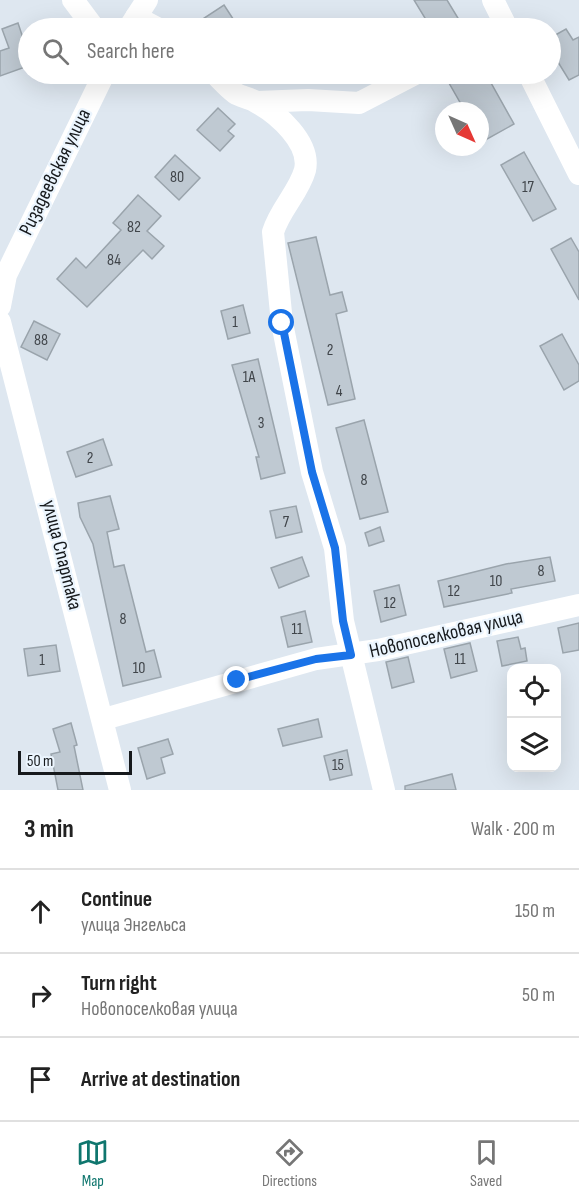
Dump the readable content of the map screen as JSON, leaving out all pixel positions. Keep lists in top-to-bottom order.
{
  "streets": {
    "street": ["Ризадеевская улица", "улица Спартака", "Новопоселковая улица"]
  },
  "crossings": [
    ["улица Спартака", "Новопоселковая улица"]
  ],
  "house_numbers": [
    "80",
    "17",
    "82",
    "84",
    "1",
    "88",
    "2",
    "1А",
    "4",
    "3",
    "2",
    "8",
    "7",
    "8",
    "10",
    "12",
    "12",
    "8",
    "11",
    "11",
    "1",
    "10",
    "15"
  ],
  "scale_bar": "50 m",
  "north": "bottom right",
  "page": {
    "search": "Search here",
    "scale": "50 m",
    "heading": ["3 min", "Walk · 200 m"],
    "list": [
      ["Continue", "улица Энгельса", "150 m"],
      ["Turn right", "Новопоселковая улица", "50 m"],
      "Arrive at destination"
    ],
    "nav": ["Map", "Directions", "Saved"]
  }
}
